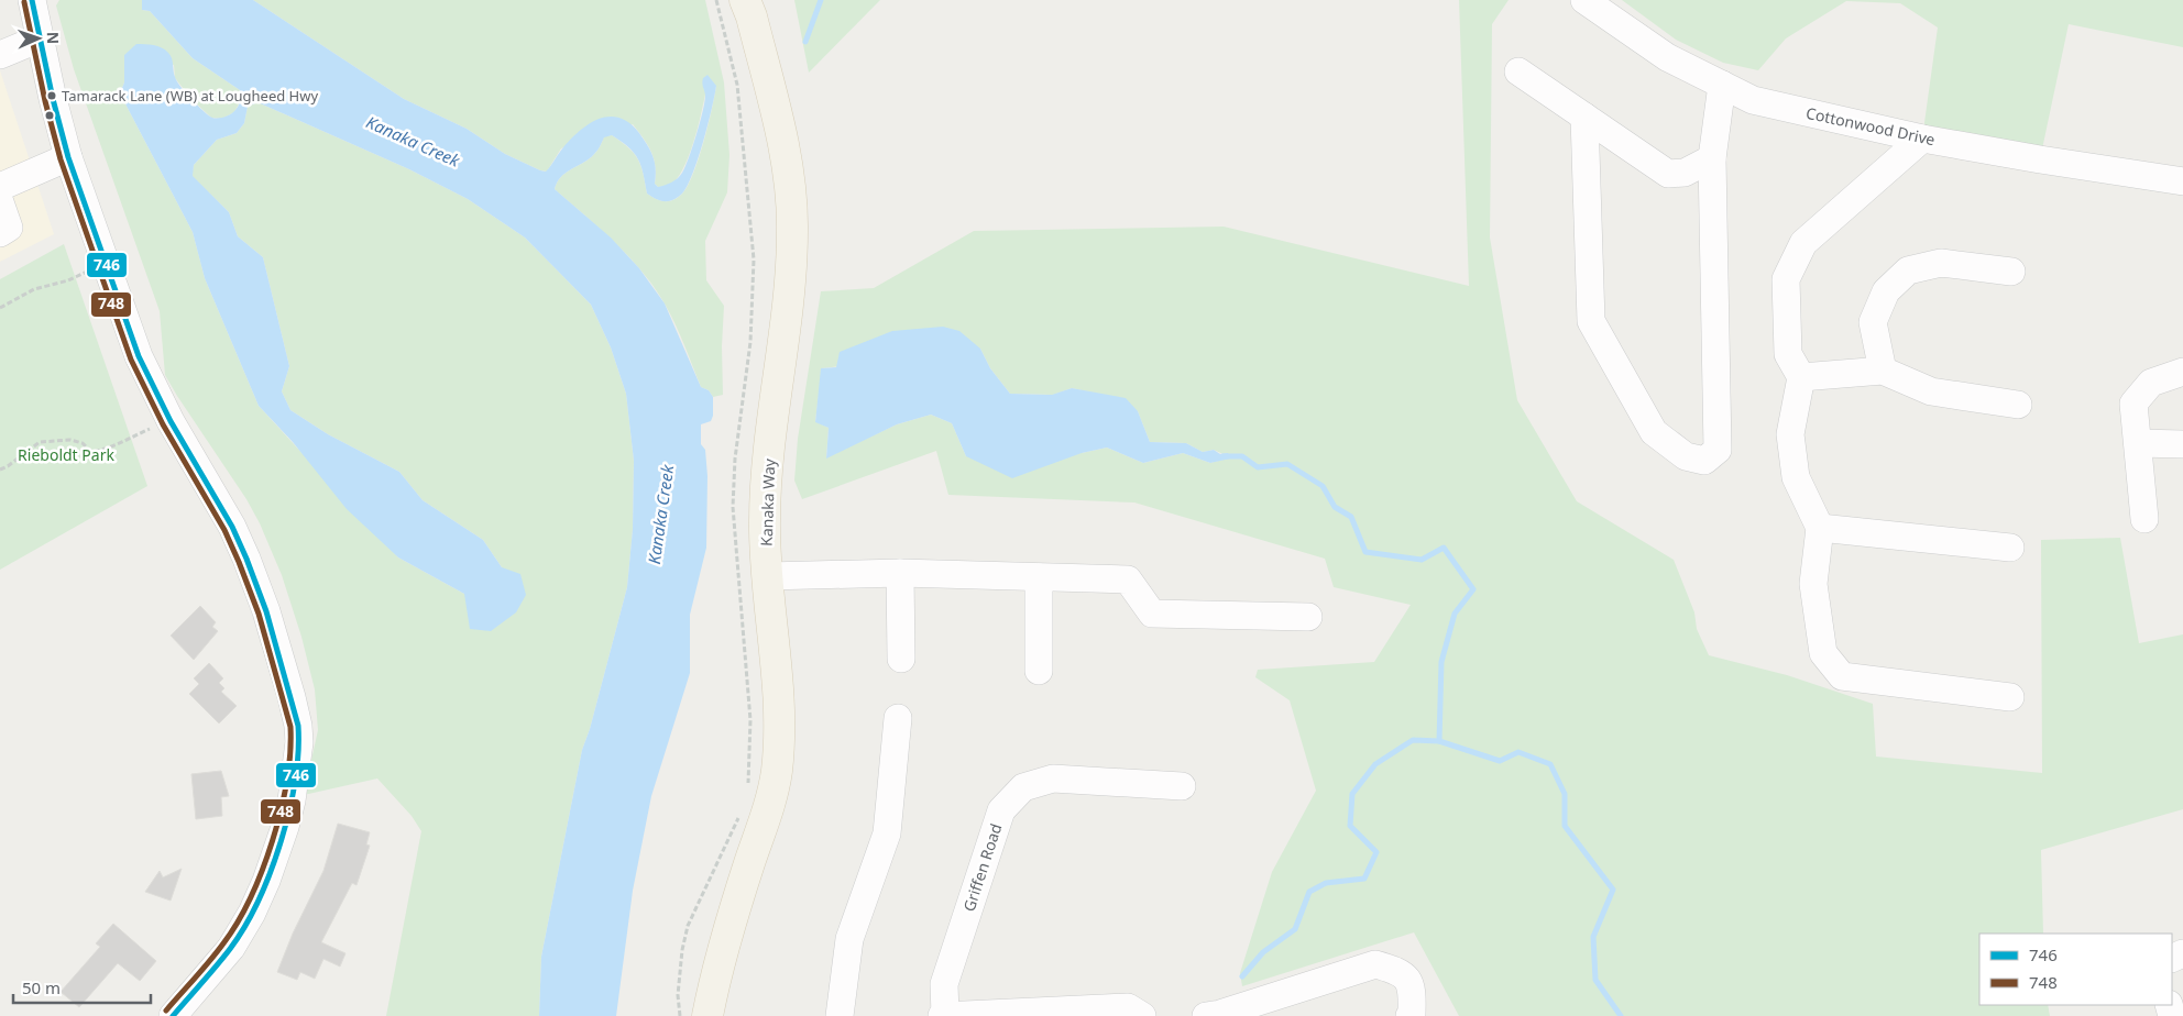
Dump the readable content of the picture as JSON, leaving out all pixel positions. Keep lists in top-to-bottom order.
{
  "streets": {
    "main road": ["Kanaka Way"],
    "street": ["Cottonwood Drive", "Griffen Road"]
  },
  "water": ["Kanaka Creek"],
  "parks": ["Rieboldt Park"],
  "places": ["Tamarack Lane (WB) at Lougheed Hwy"],
  "lines": ["transit line 746", "transit line 748"],
  "legend": ["746", "748"],
  "scale_bar": "50 m",
  "north": "right"
}
